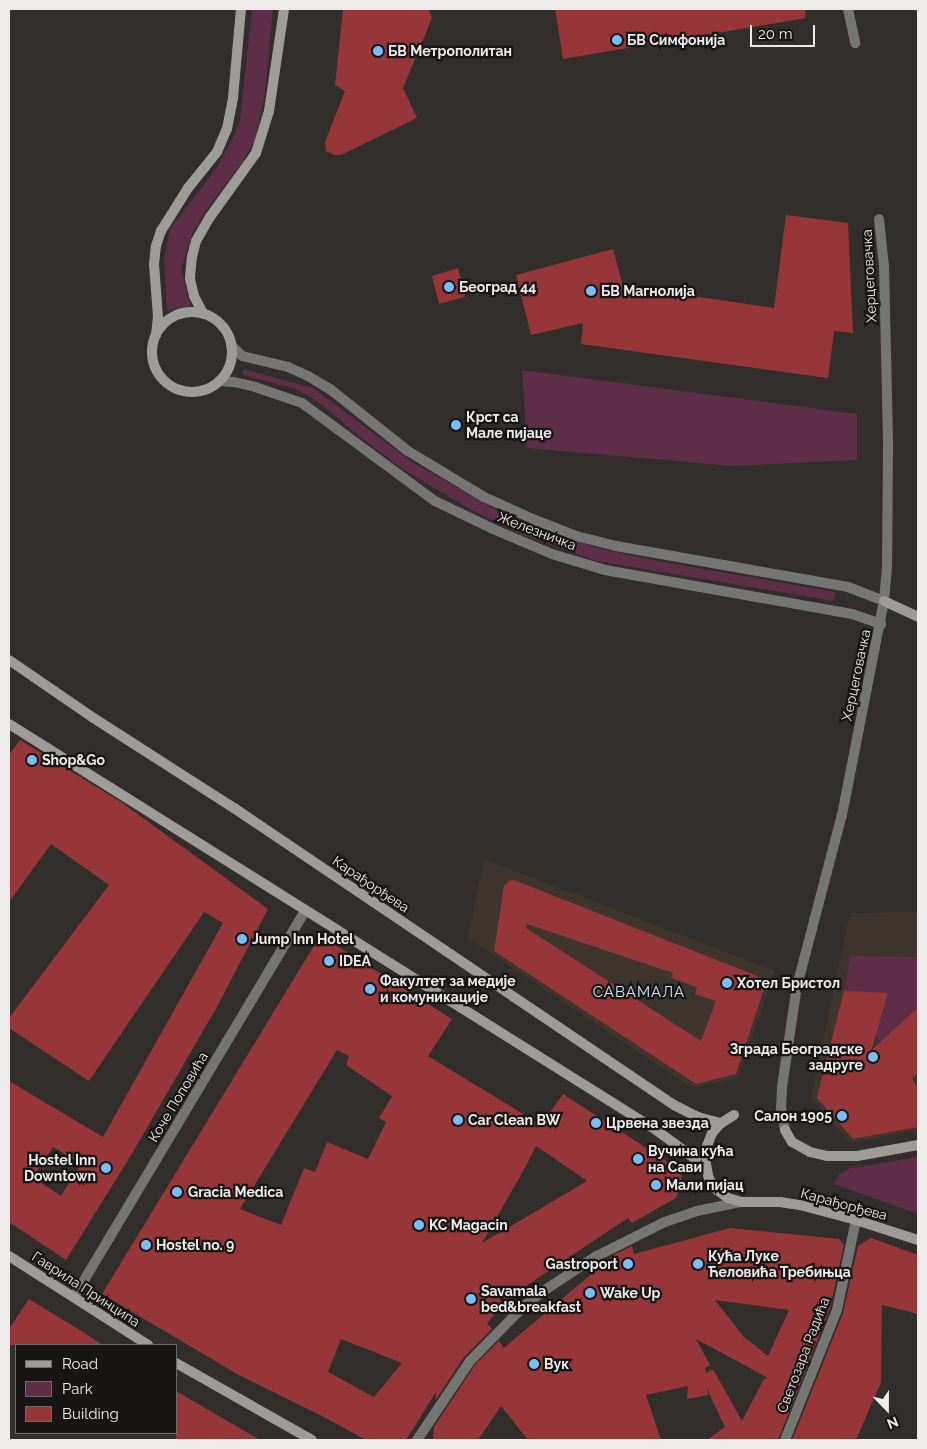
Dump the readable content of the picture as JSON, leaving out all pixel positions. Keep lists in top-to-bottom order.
{
  "streets": {
    "main road": ["Карађорђева", "Гаврила Принципа"],
    "street": [
      "Херцеговачка",
      "Железничка",
      "Коче Поповића",
      "Светозара Радића"
    ]
  },
  "crossings": [
    ["Херцеговачка", "Железничка"],
    ["Карађорђева", "Светозара Радића"],
    ["Коче Поповића", "Гаврила Принципа"]
  ],
  "districts": ["САВАМАЛА"],
  "places": [
    "БВ Симфонија",
    "БВ Метрополитан",
    "Београд 44",
    "БВ Магнолија",
    "Крст са Мале пијаце",
    "Shop&Go",
    "Jump Inn Hotel",
    "IDEA",
    "Хотел Бристол",
    "Факултет за медије и комуникације",
    "Зграда Београдске задруге",
    "Салон 1905",
    "Car Clean BW",
    "Црвена звезда",
    "Вучина кућа на Сави",
    "Hostel Inn Downtown",
    "Мали пијац",
    "Gracia Medica",
    "KC Magacin",
    "Hostel no. 9",
    "Gastroport",
    "Кућа Луке Ћеловића Требињца",
    "Wake Up",
    "Savamala bed&breakfast",
    "Вук"
  ],
  "legend": ["Road", "Park", "Building"],
  "scale_bar": "20 m",
  "north": "bottom"
}
